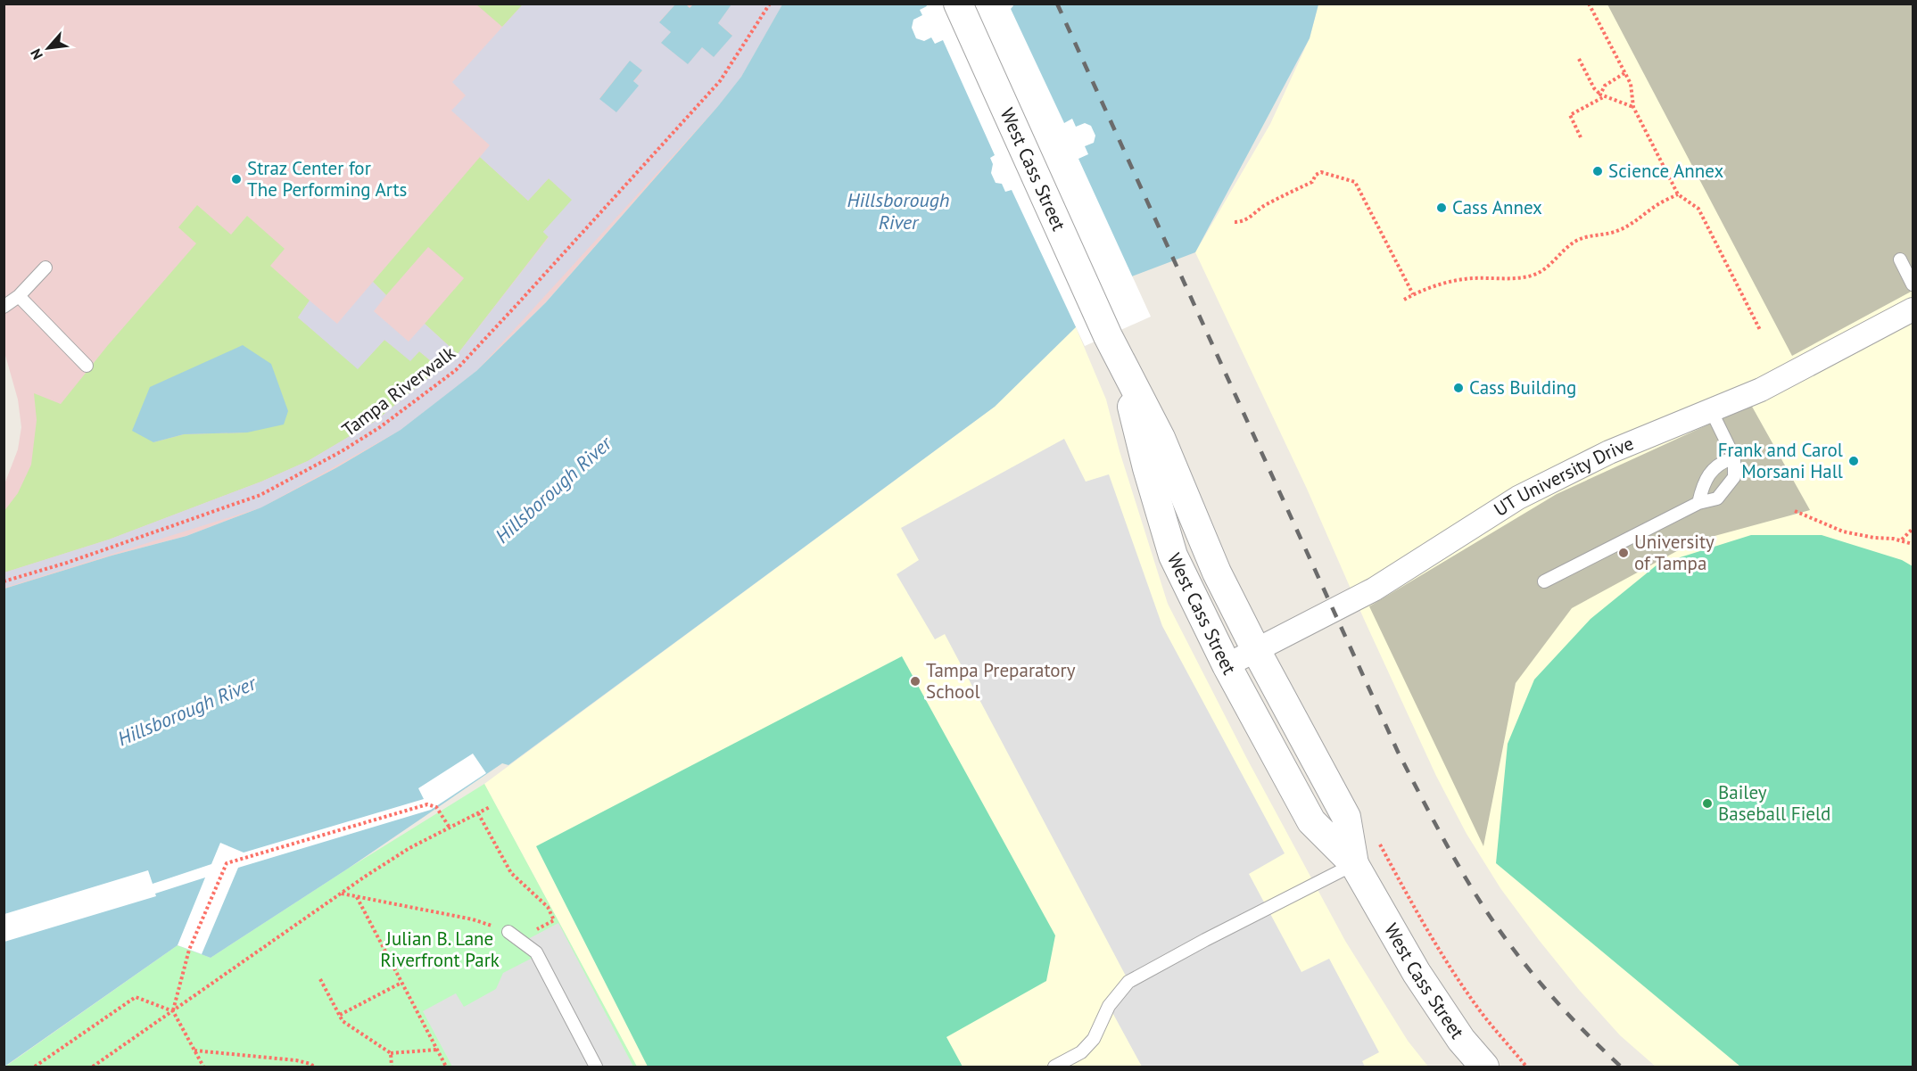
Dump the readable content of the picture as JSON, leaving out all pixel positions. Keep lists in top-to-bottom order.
{
  "streets": {
    "street": ["West Cass Street", "UT University Drive"],
    "path": ["Tampa Riverwalk"]
  },
  "crossings": [
    ["West Cass Street", "UT University Drive"]
  ],
  "water": ["Hillsborough River"],
  "parks": ["Julian B. Lane Riverfront Park"],
  "places": [
    "Science Annex",
    "Straz Center for The Performing Arts",
    "Cass Annex",
    "Cass Building",
    "Frank and Carol Morsani Hall",
    "University of Tampa",
    "Tampa Preparatory School",
    "Bailey Baseball Field"
  ],
  "north": "bottom left"
}
